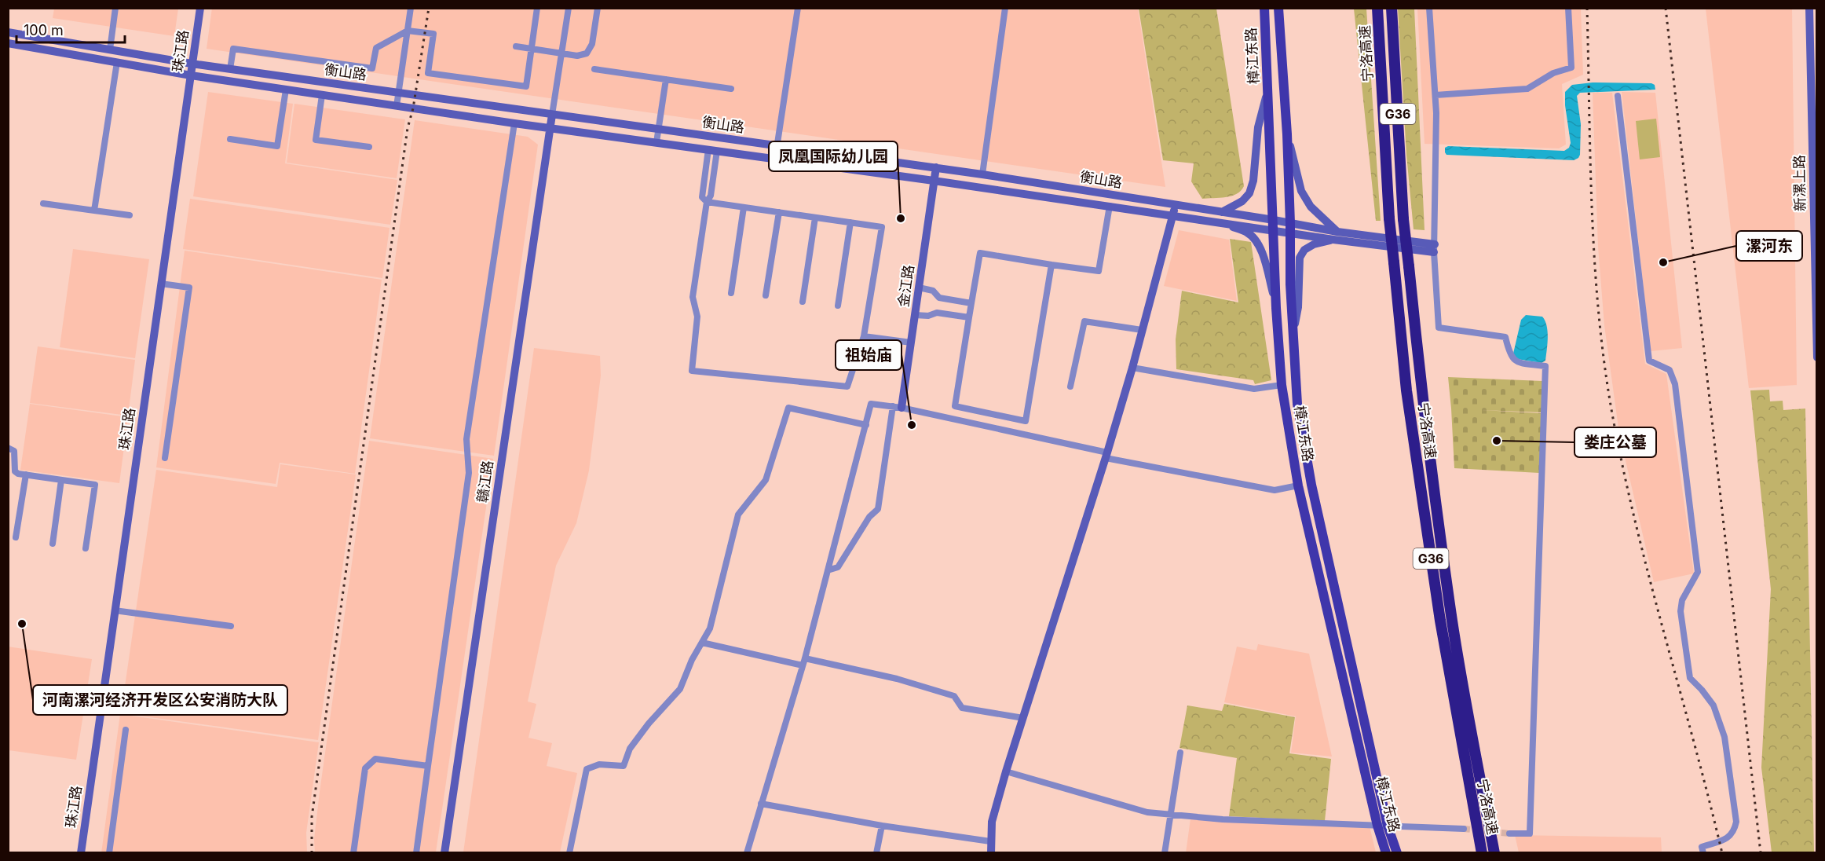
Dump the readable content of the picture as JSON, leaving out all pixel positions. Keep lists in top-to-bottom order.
{
  "streets": {
    "highway": ["宁洛高速", "G36"],
    "main road": ["樟江东路"],
    "street": [
      "珠江路",
      "衡山路",
      "新漯上路",
      "金江路",
      "赣江路"
    ]
  },
  "crossings": [
    ["珠江路", "衡山路"],
    ["樟江东路", "衡山路"],
    ["衡山路", "金江路"],
    ["衡山路", "赣江路"]
  ],
  "places": [
    "凤凰国际幼儿园",
    "漯河东",
    "祖始庙",
    "娄庄公墓",
    "河南漯河经济开发区公安消防大队"
  ],
  "scale_bar": "100 m"
}
